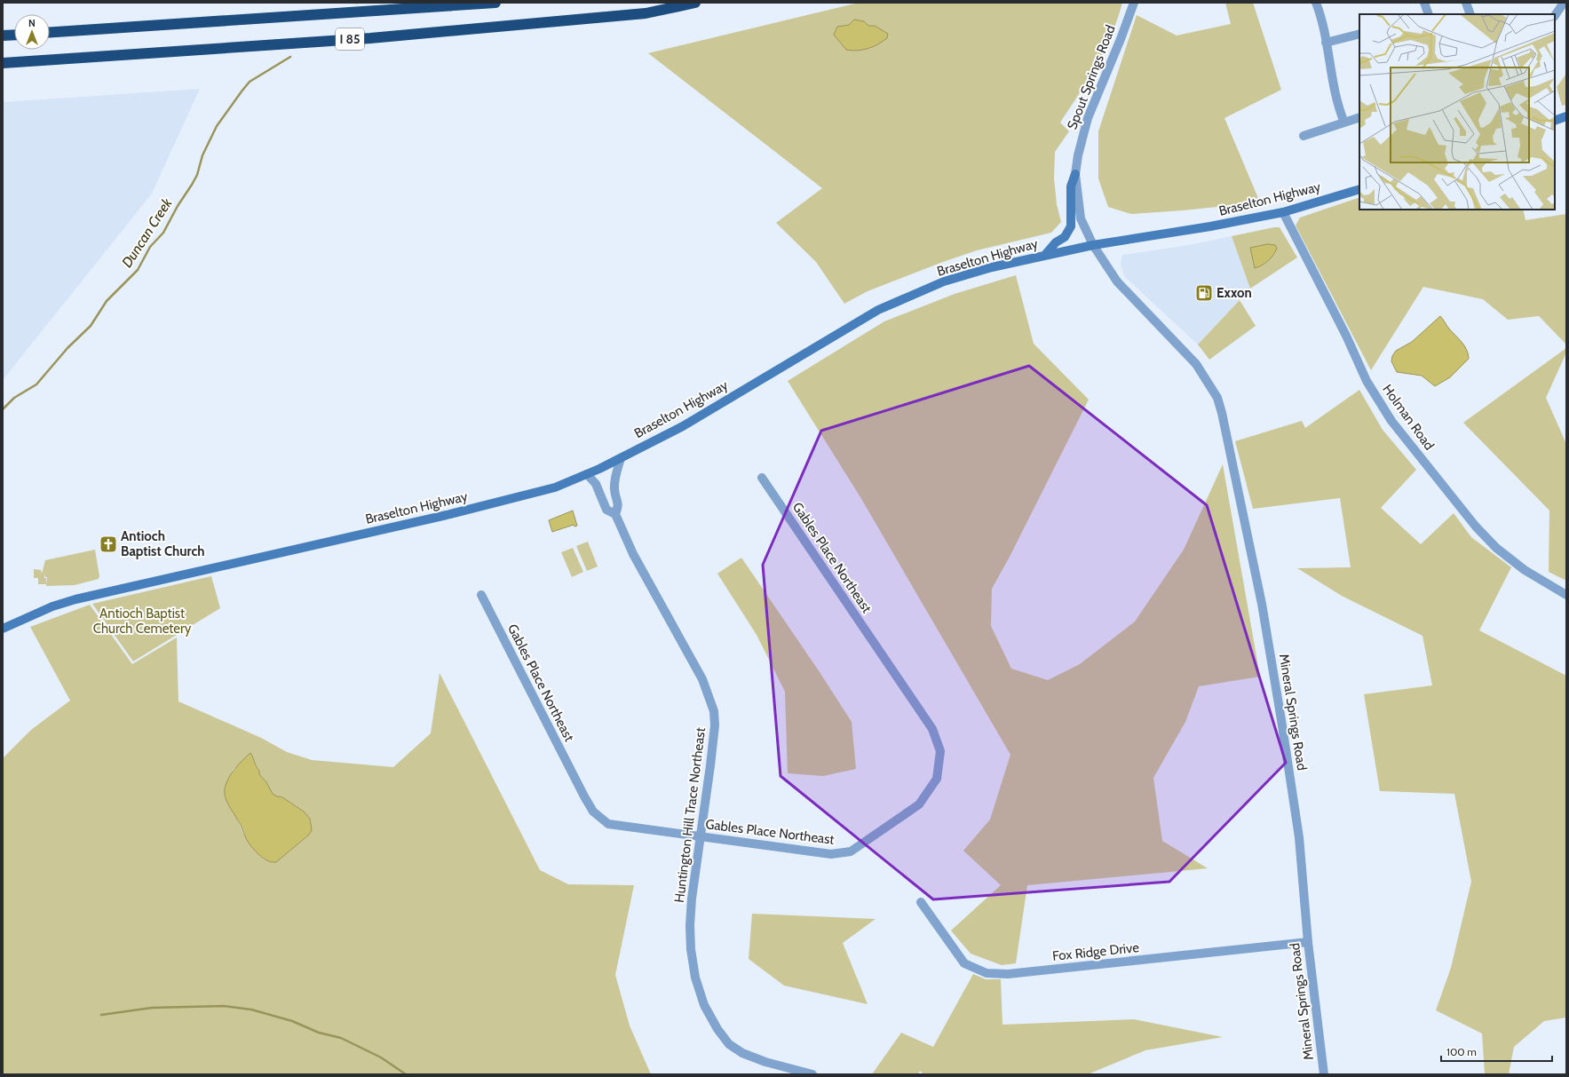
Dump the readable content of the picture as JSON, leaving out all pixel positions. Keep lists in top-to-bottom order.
{
  "streets": {
    "highway": ["I 85"],
    "main road": ["Braselton Highway"],
    "street": [
      "Spout Springs Road",
      "Holman Road",
      "Gables Place Northeast",
      "Mineral Springs Road",
      "Huntington Hill Trace Northeast",
      "Fox Ridge Drive"
    ]
  },
  "crossings": [
    ["Spout Springs Road", "Braselton Highway"],
    ["Spout Springs Road", "Mineral Springs Road"],
    ["Braselton Highway", "Holman Road"],
    ["Braselton Highway", "Mineral Springs Road"],
    ["Braselton Highway", "Huntington Hill Trace Northeast"],
    ["Gables Place Northeast", "Huntington Hill Trace Northeast"],
    ["Mineral Springs Road", "Fox Ridge Drive"]
  ],
  "water": ["Duncan Creek"],
  "parks": ["Antioch Baptist Church Cemetery"],
  "places": {
    "fuel station": ["Exxon"],
    "church": ["Antioch Baptist Church"]
  },
  "scale_bar": "100 m",
  "north": "top"
}
